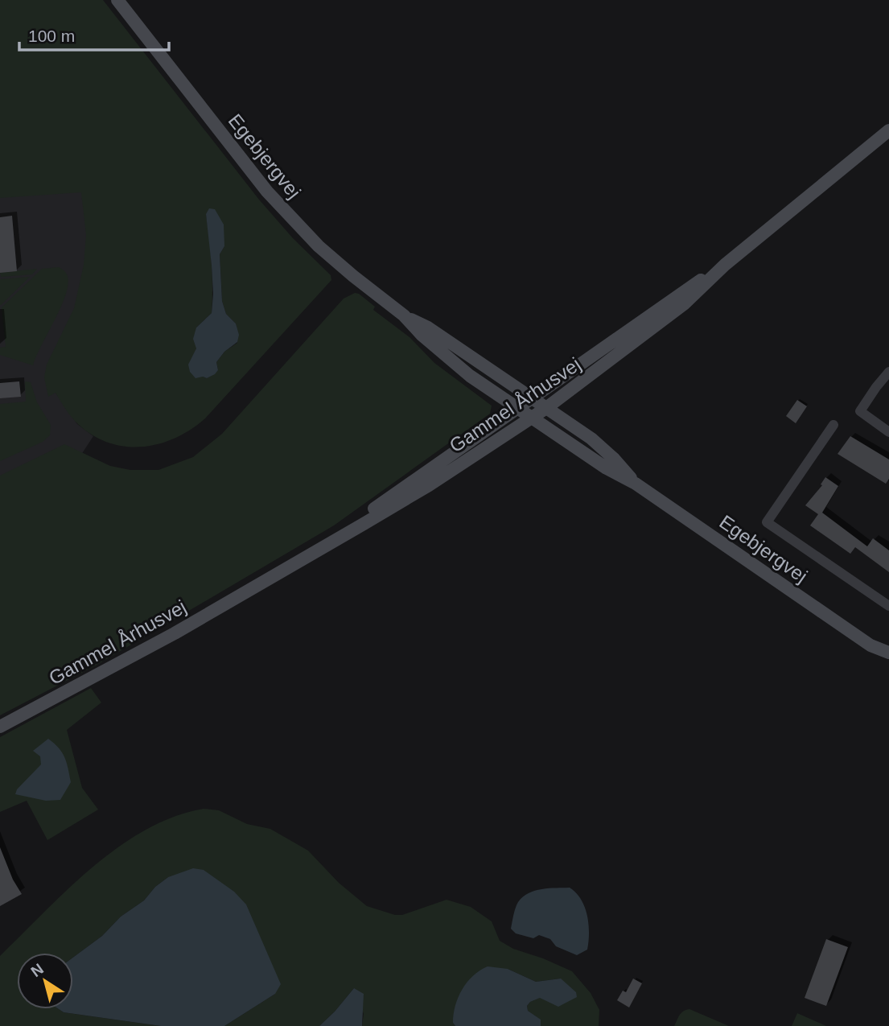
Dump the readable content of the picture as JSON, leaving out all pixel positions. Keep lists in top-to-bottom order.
{
  "streets": {
    "main road": ["Egebjergvej", "Gammel Århusvej"]
  },
  "crossings": [
    ["Egebjergvej", "Gammel Århusvej"]
  ],
  "scale_bar": "100 m",
  "north": "top left"
}
